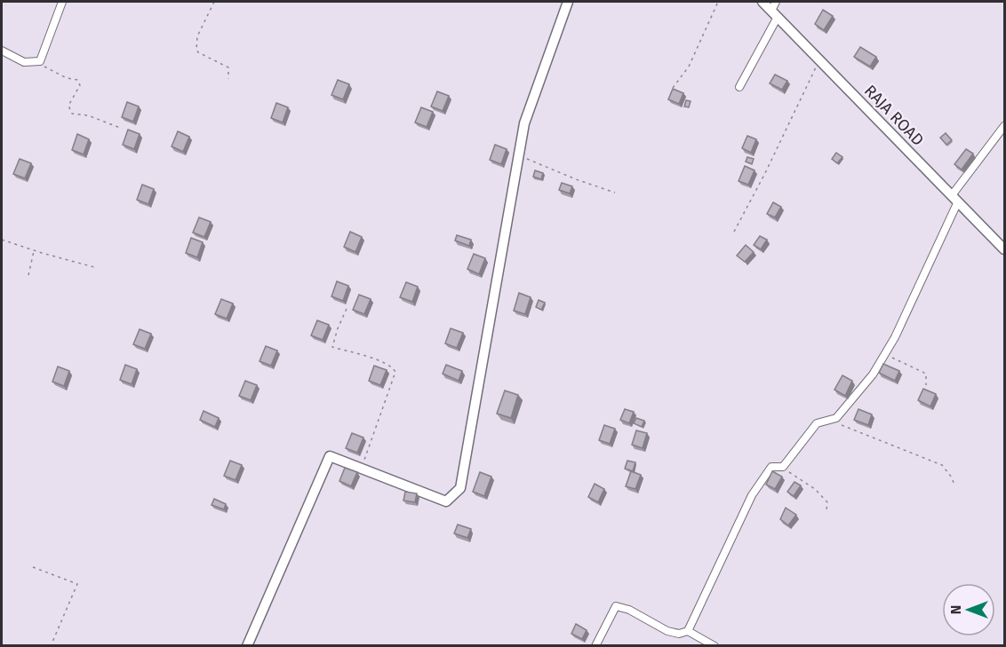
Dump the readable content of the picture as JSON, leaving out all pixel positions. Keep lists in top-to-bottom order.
{
  "streets": {
    "street": ["RAJA ROAD"]
  },
  "north": "left"
}
